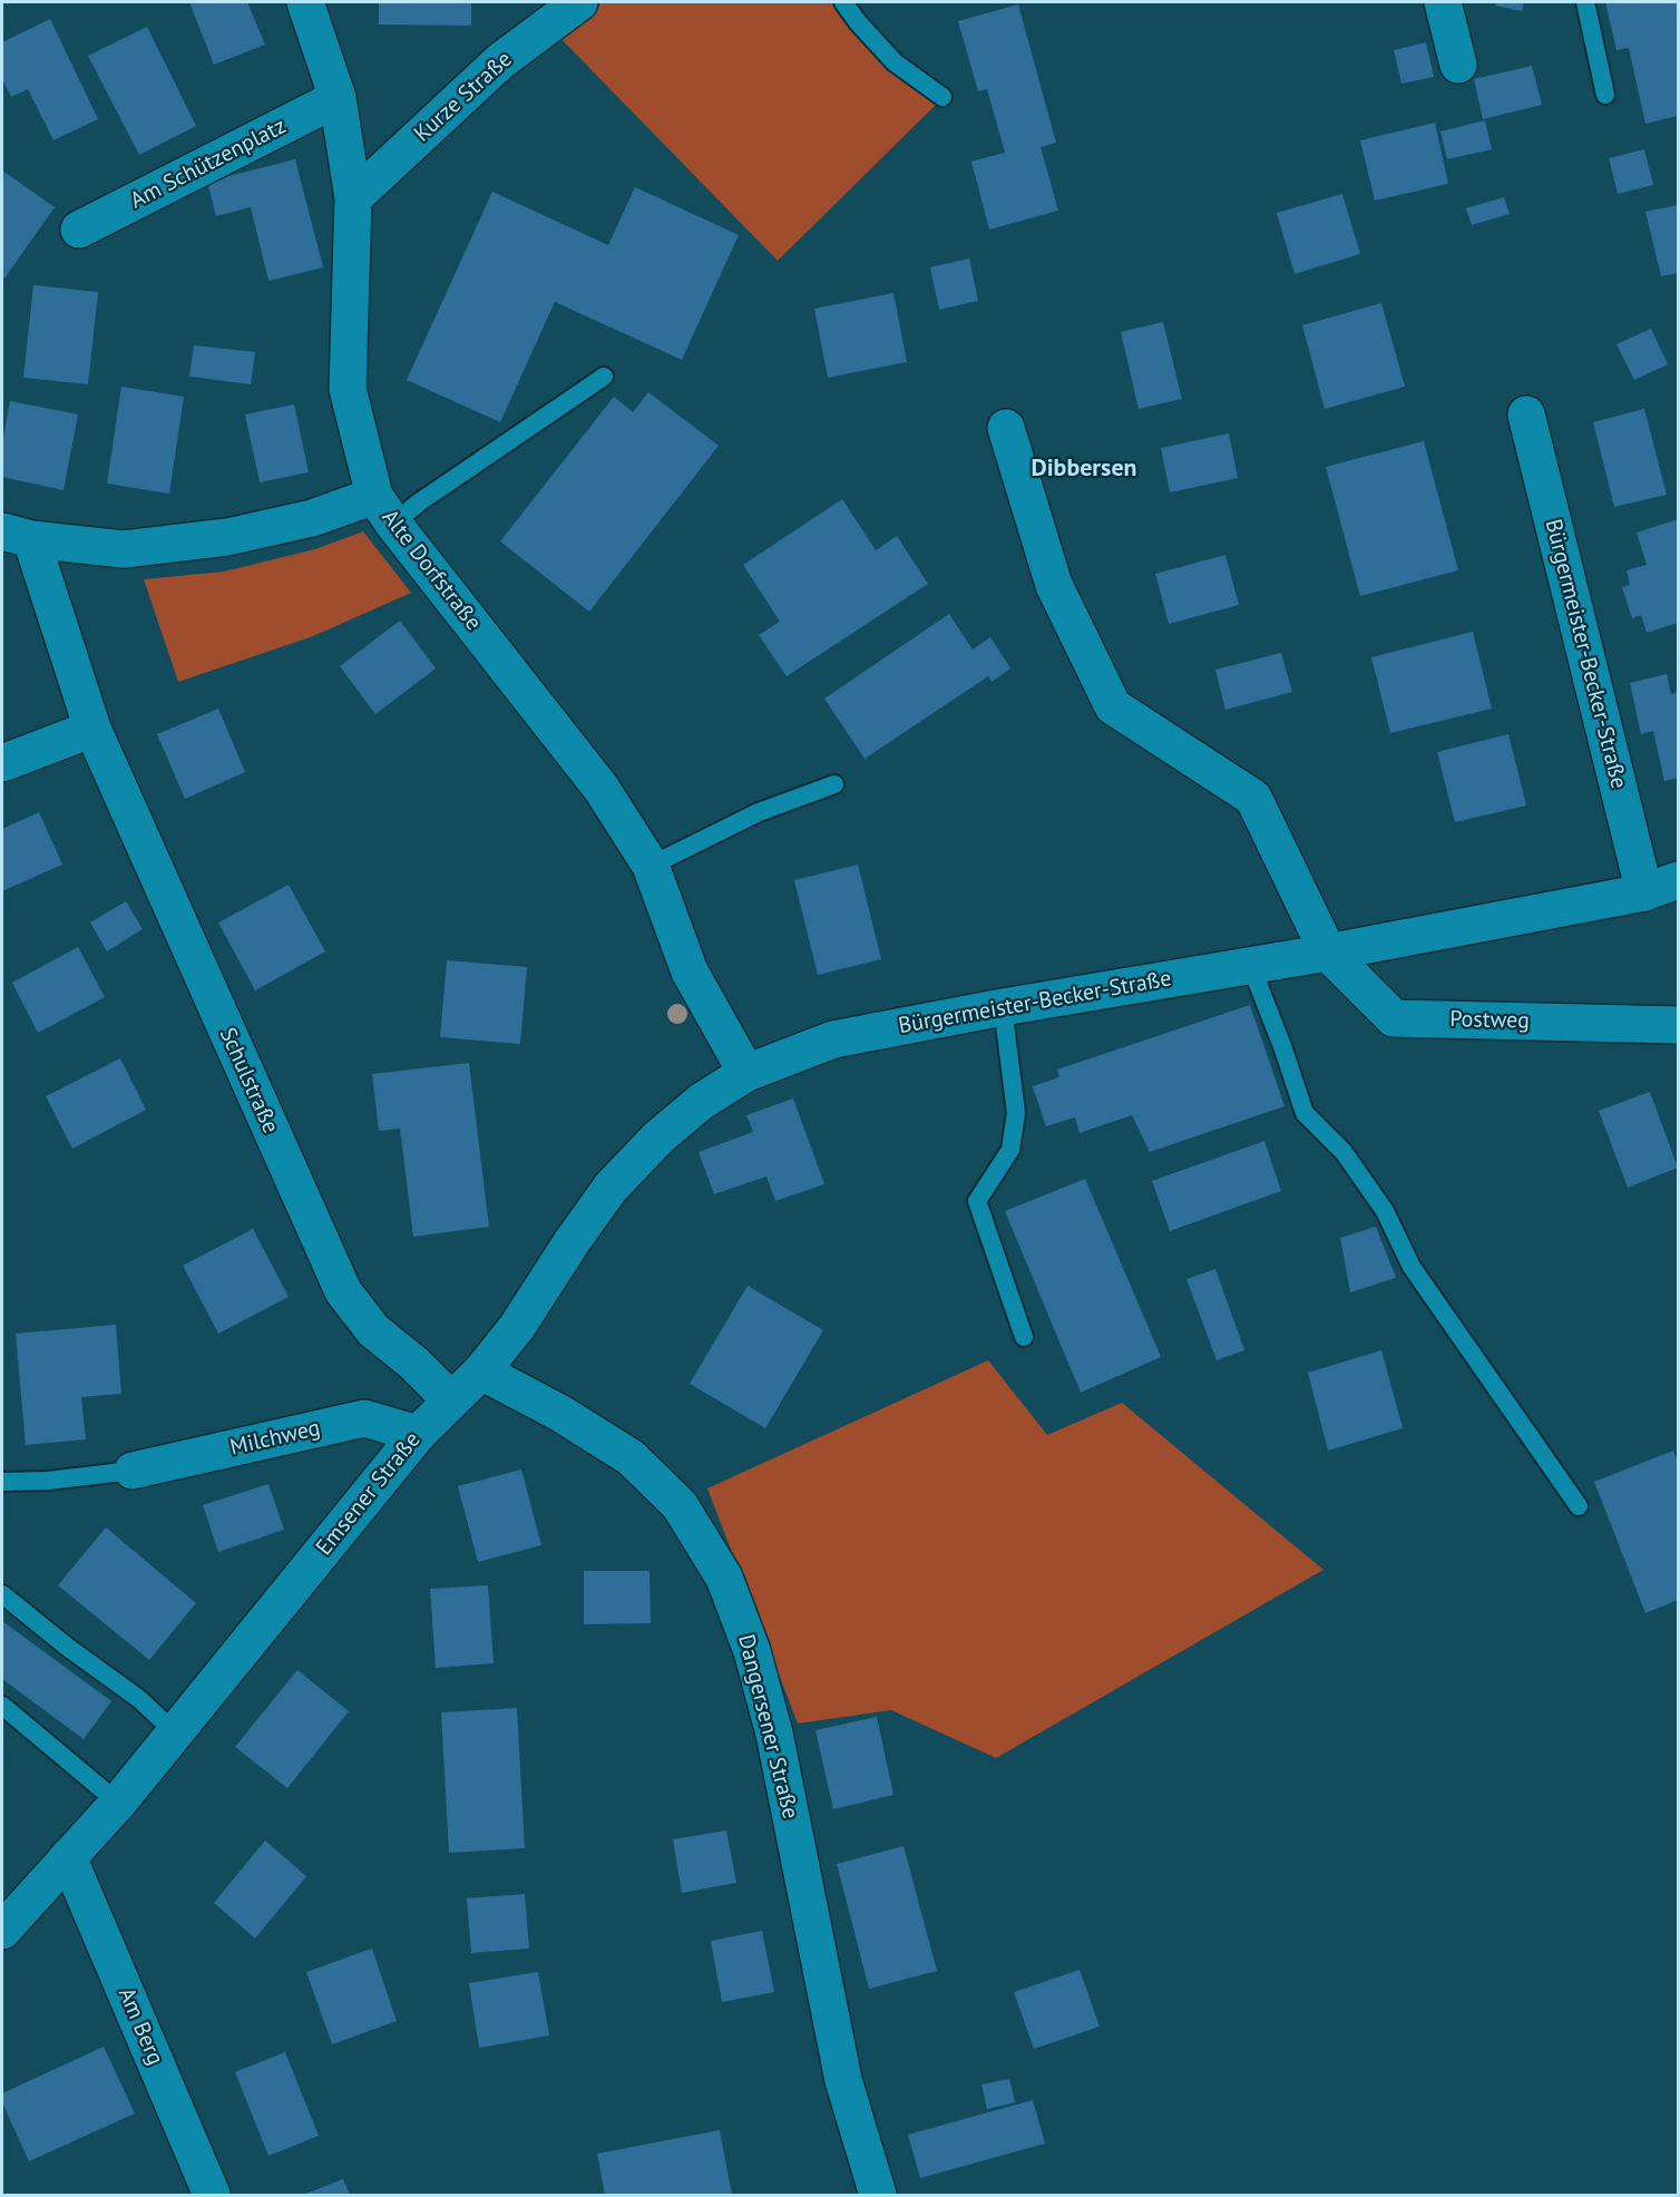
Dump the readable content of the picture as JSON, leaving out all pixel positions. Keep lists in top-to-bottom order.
{
  "streets": {
    "street": [
      "Kurze Straße",
      "Am Schützenplatz",
      "Alte Dorfstraße",
      "Bürgermeister-Becker-Straße",
      "Postweg",
      "Schulstraße",
      "Milchweg",
      "Emsener Straße",
      "Dangersener Straße",
      "Am Berg"
    ]
  },
  "crossings": [
    ["Kurze Straße", "Alte Dorfstraße"],
    ["Am Schützenplatz", "Alte Dorfstraße"],
    ["Alte Dorfstraße", "Bürgermeister-Becker-Straße"],
    ["Alte Dorfstraße", "Emsener Straße"],
    ["Bürgermeister-Becker-Straße", "Postweg"],
    ["Bürgermeister-Becker-Straße", "Emsener Straße"],
    ["Schulstraße", "Emsener Straße"],
    ["Milchweg", "Emsener Straße"],
    ["Emsener Straße", "Dangersener Straße"],
    ["Emsener Straße", "Am Berg"]
  ],
  "districts": ["Dibbersen"]
}
